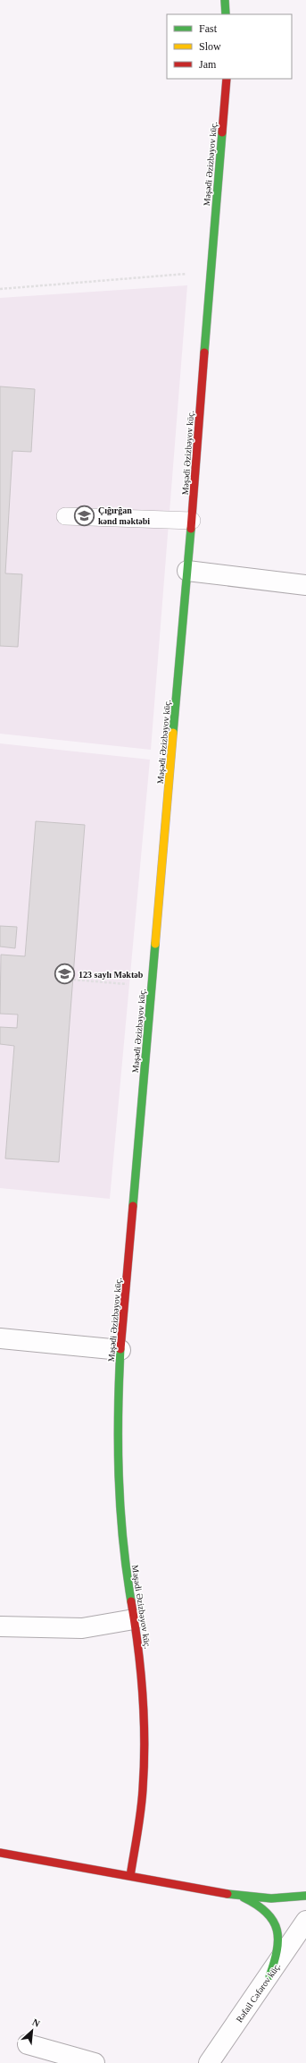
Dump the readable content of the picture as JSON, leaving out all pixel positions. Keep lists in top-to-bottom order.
{
  "streets": {
    "street": ["Məşədi Əzizbəyov küç.", "Rəfail Cəfərov küç."]
  },
  "places": {
    "school or university": ["Çığırğan kənd məktəbi", "123 saylı Məktəb"]
  },
  "legend": ["Fast", "Slow", "Jam"],
  "north": "top right"
}
